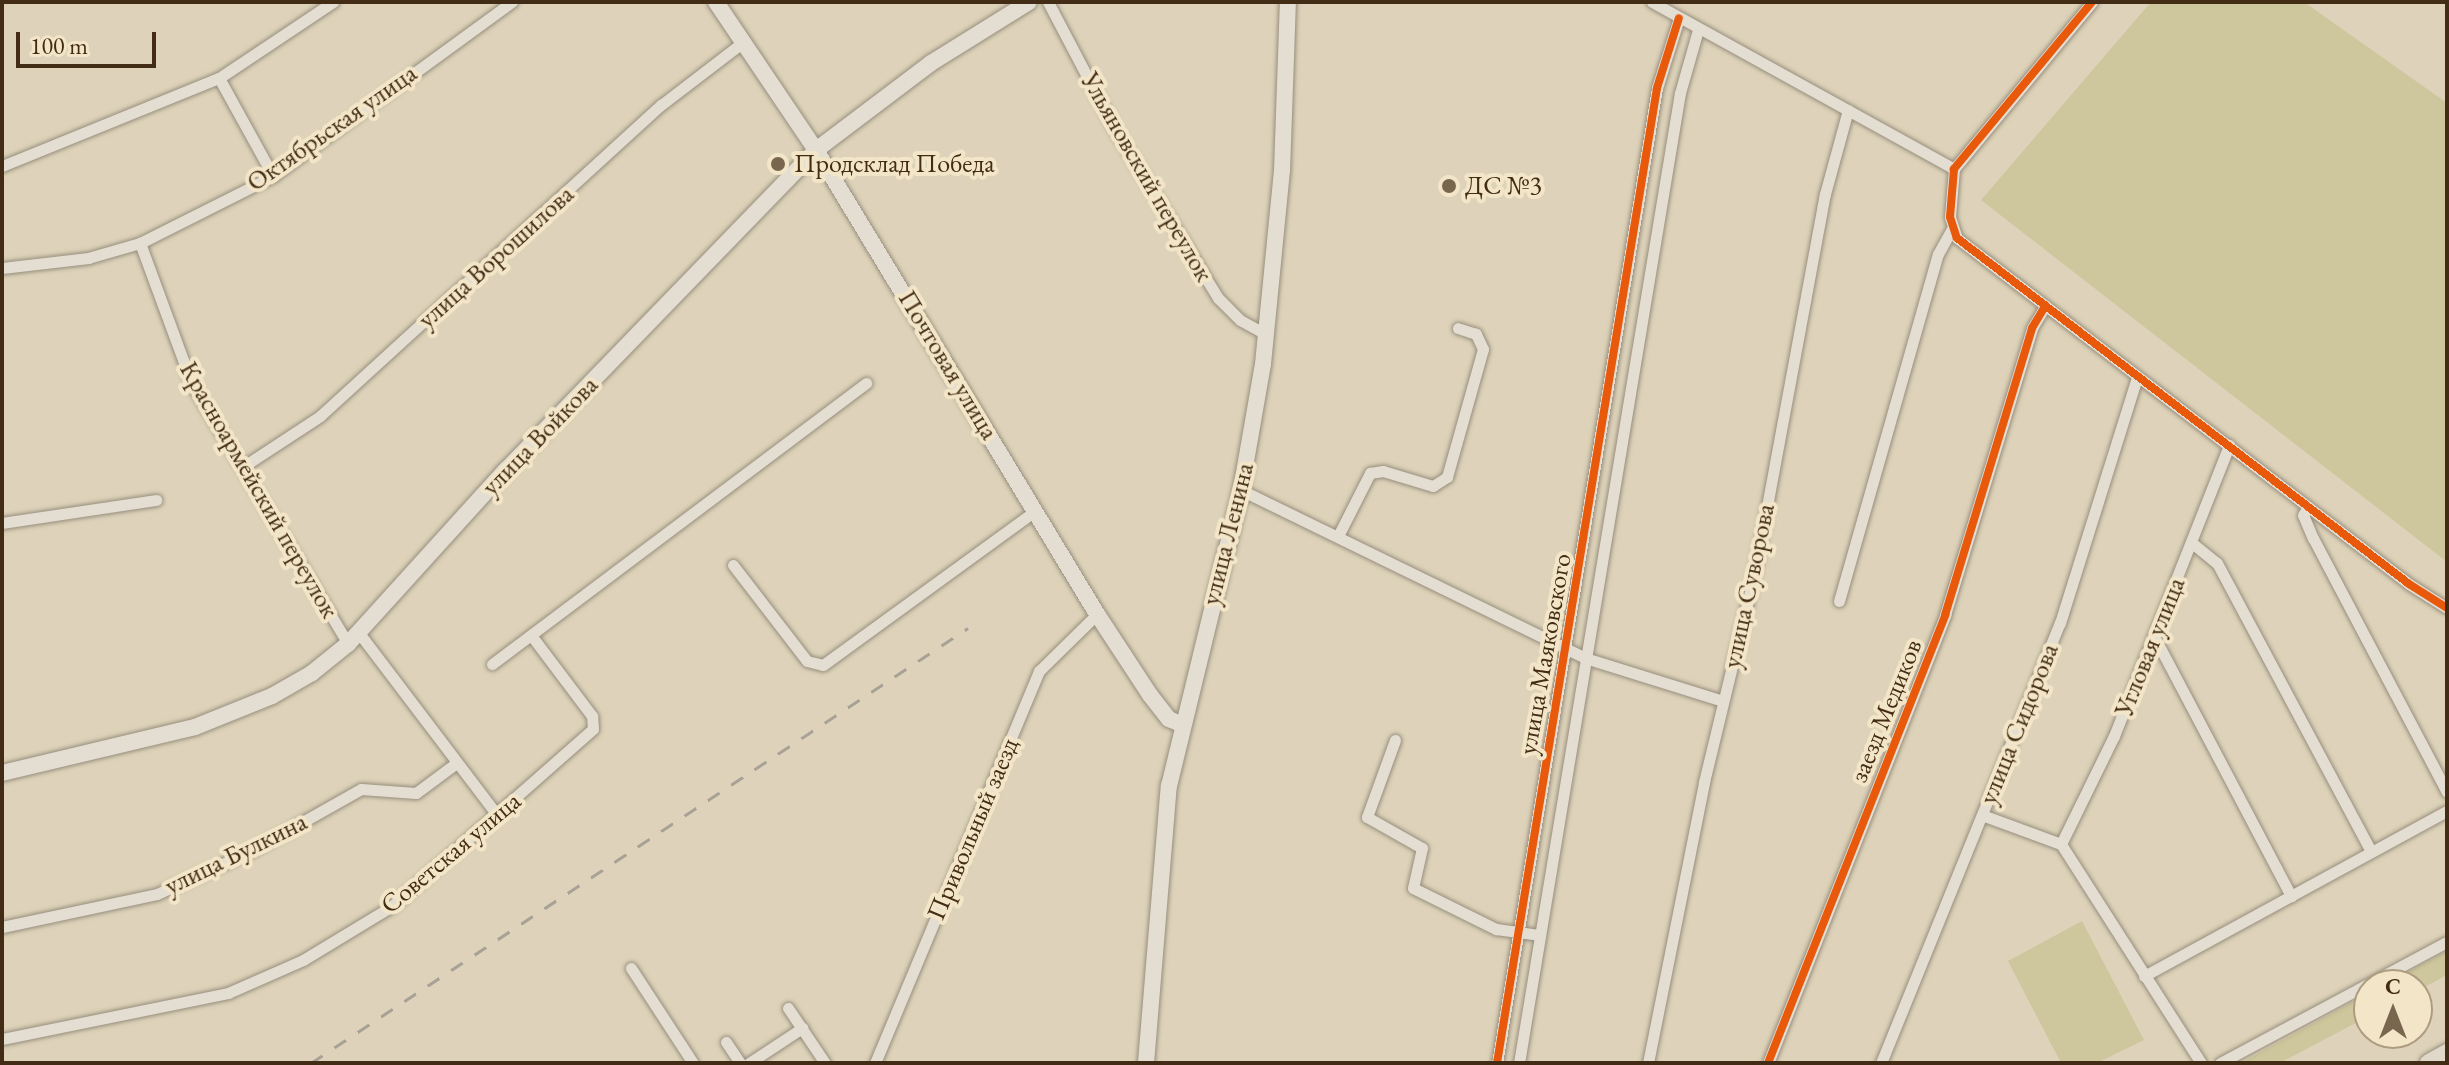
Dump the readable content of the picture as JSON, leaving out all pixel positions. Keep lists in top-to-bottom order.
{
  "streets": {
    "main road": ["Почтовая улица", "улица Войкова", "улица Ленина"],
    "street": [
      "Октябрьская улица",
      "Ульяновский переулок",
      "улица Ворошилова",
      "Красноармейский переулок",
      "улица Суворова",
      "Угловая улица",
      "улица Маяковского",
      "заезд Медиков",
      "улица Сидорова",
      "Привольный заезд",
      "Советская улица",
      "улица Булкина"
    ]
  },
  "crossings": [
    ["Октябрьская улица", "Красноармейский переулок"],
    ["Ульяновский переулок", "улица Ленина"],
    ["улица Ворошилова", "Почтовая улица"],
    ["улица Ворошилова", "Красноармейский переулок"],
    ["Почтовая улица", "улица Войкова"],
    ["Почтовая улица", "улица Ленина"],
    ["Почтовая улица", "Привольный заезд"],
    ["улица Войкова", "Красноармейский переулок"],
    ["Красноармейский переулок", "Советская улица"],
    ["Красноармейский переулок", "улица Булкина"]
  ],
  "places": ["Продсклад Победа", "ДС №3"],
  "scale_bar": "100 m",
  "north": "top"
}
